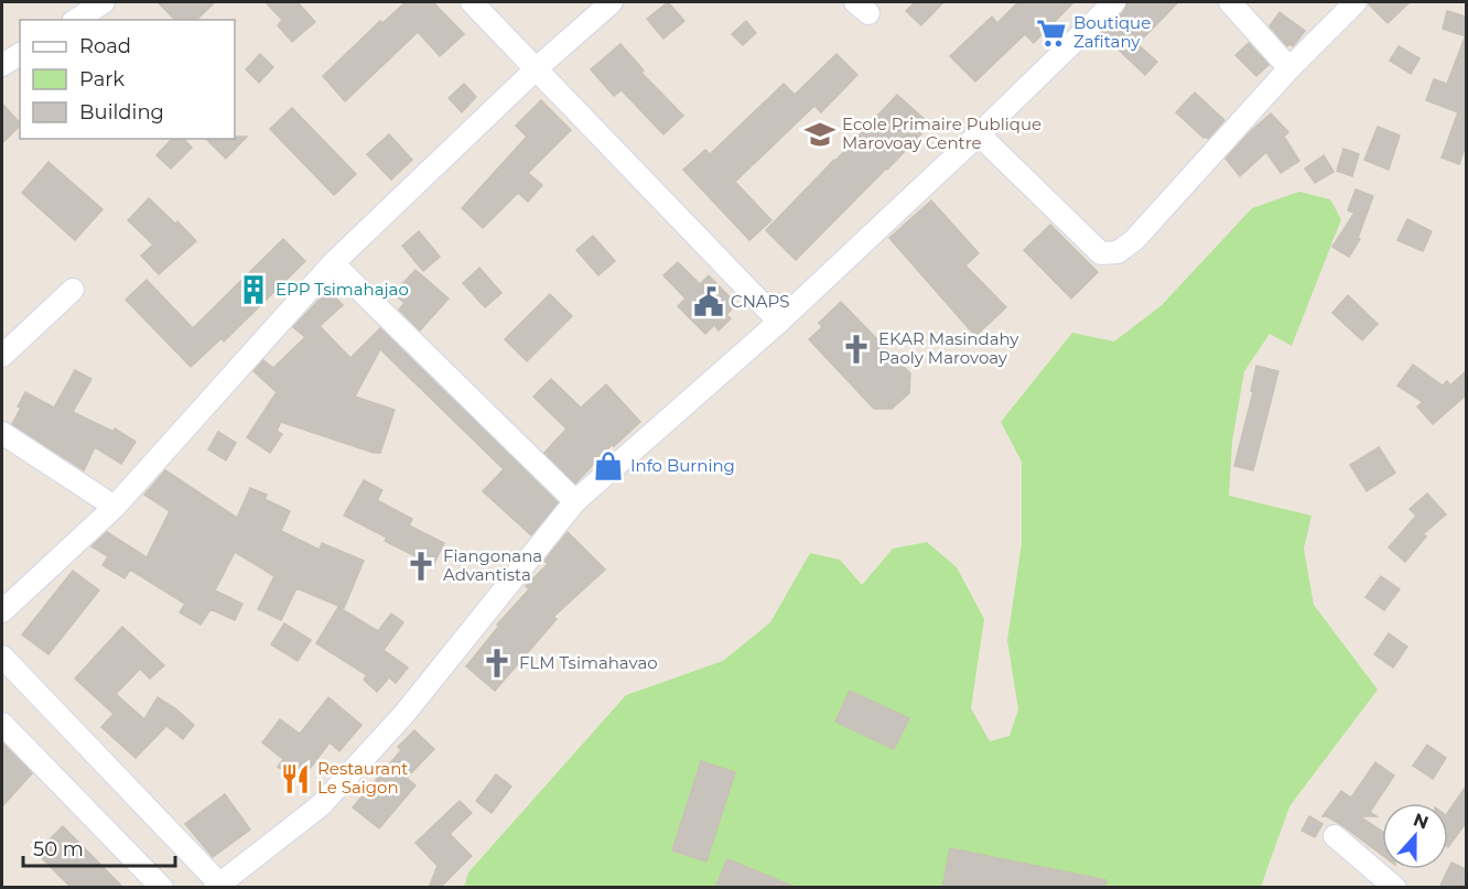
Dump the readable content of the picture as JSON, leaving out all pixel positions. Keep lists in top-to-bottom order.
{
  "places": {
    "supermarket": ["Boutique Zafitany"],
    "school or university": ["Ecole Primaire Publique Marovoay Centre"],
    "building": ["EPP Tsimahajao"],
    "public building": ["CNAPS"],
    "church": ["EKAR Masindahy Paoly Marovoay", "Fiangonana Advantista", "FLM Tsimahavao"],
    "shop": ["Info Burning"],
    "restaurant": ["Restaurant Le Saigon"]
  },
  "legend": ["Road", "Park", "Building"],
  "scale_bar": "50 m",
  "north": "top"
}
